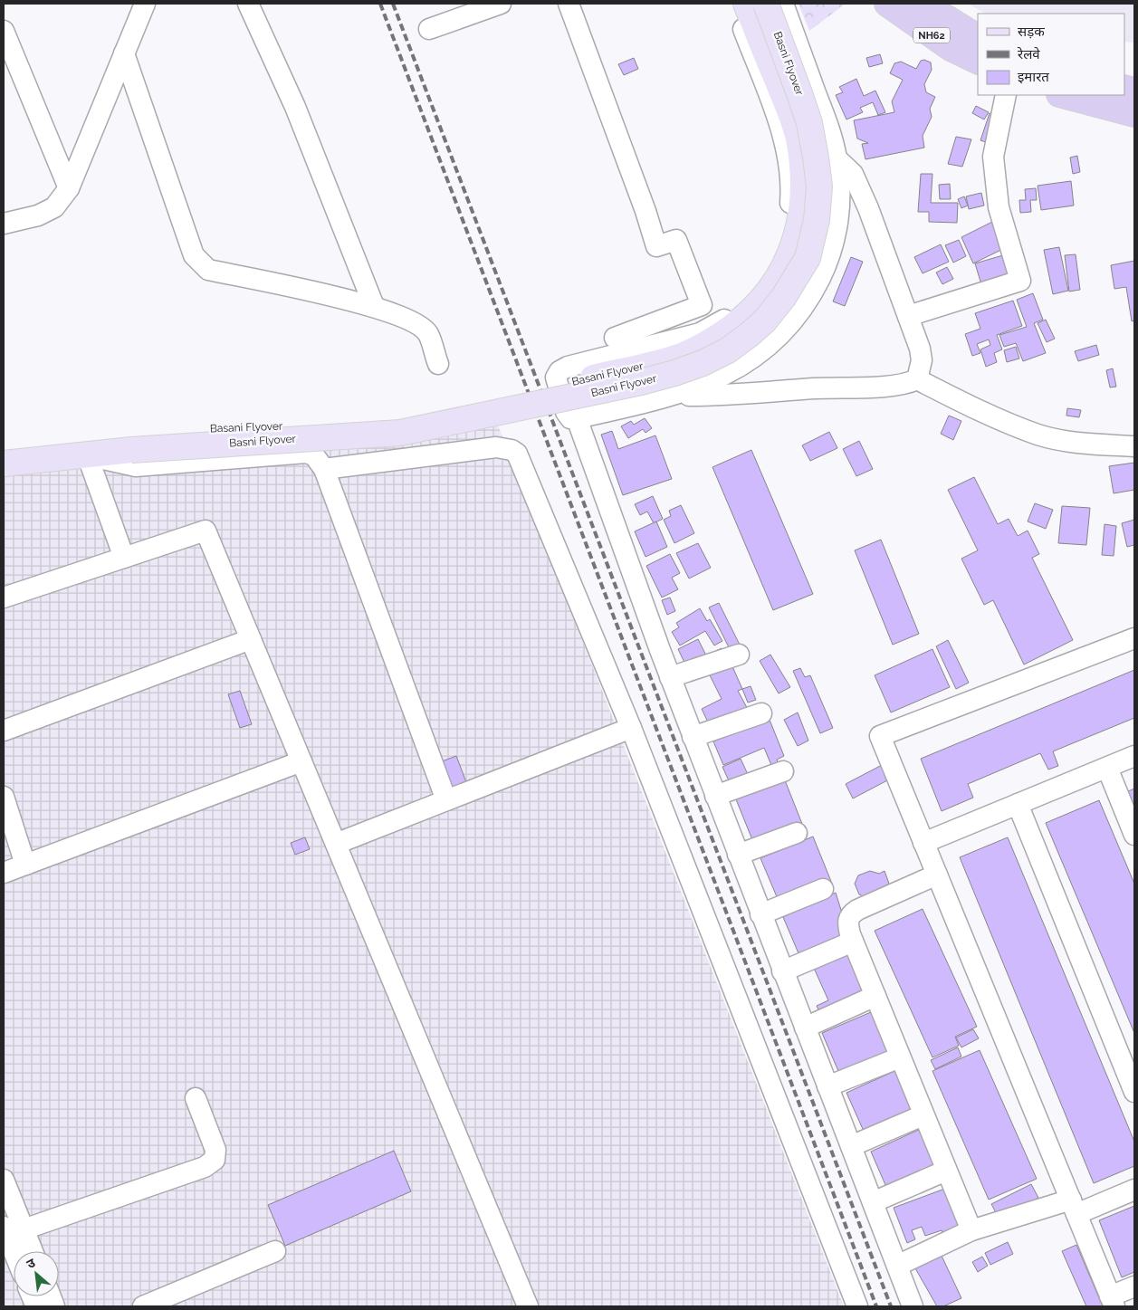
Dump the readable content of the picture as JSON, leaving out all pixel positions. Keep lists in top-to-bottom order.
{
  "streets": {
    "highway": ["NH62"],
    "main road": ["Basni Flyover", "Basani Flyover"]
  },
  "crossings": [
    ["Basni Flyover", "Basani Flyover"]
  ],
  "legend": ["सड़क", "रेलवे", "इमारत"],
  "north": "top left"
}
